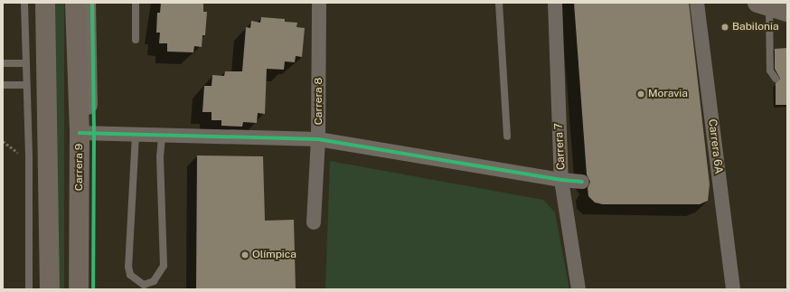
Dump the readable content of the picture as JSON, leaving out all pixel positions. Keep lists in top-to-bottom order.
{
  "streets": {
    "main road": ["Carrera 9"],
    "street": ["Carrera 8", "Carrera 7", "Carrera 6A"]
  },
  "places": ["Babilonia", "Moravia", "Olímpica"]
}
